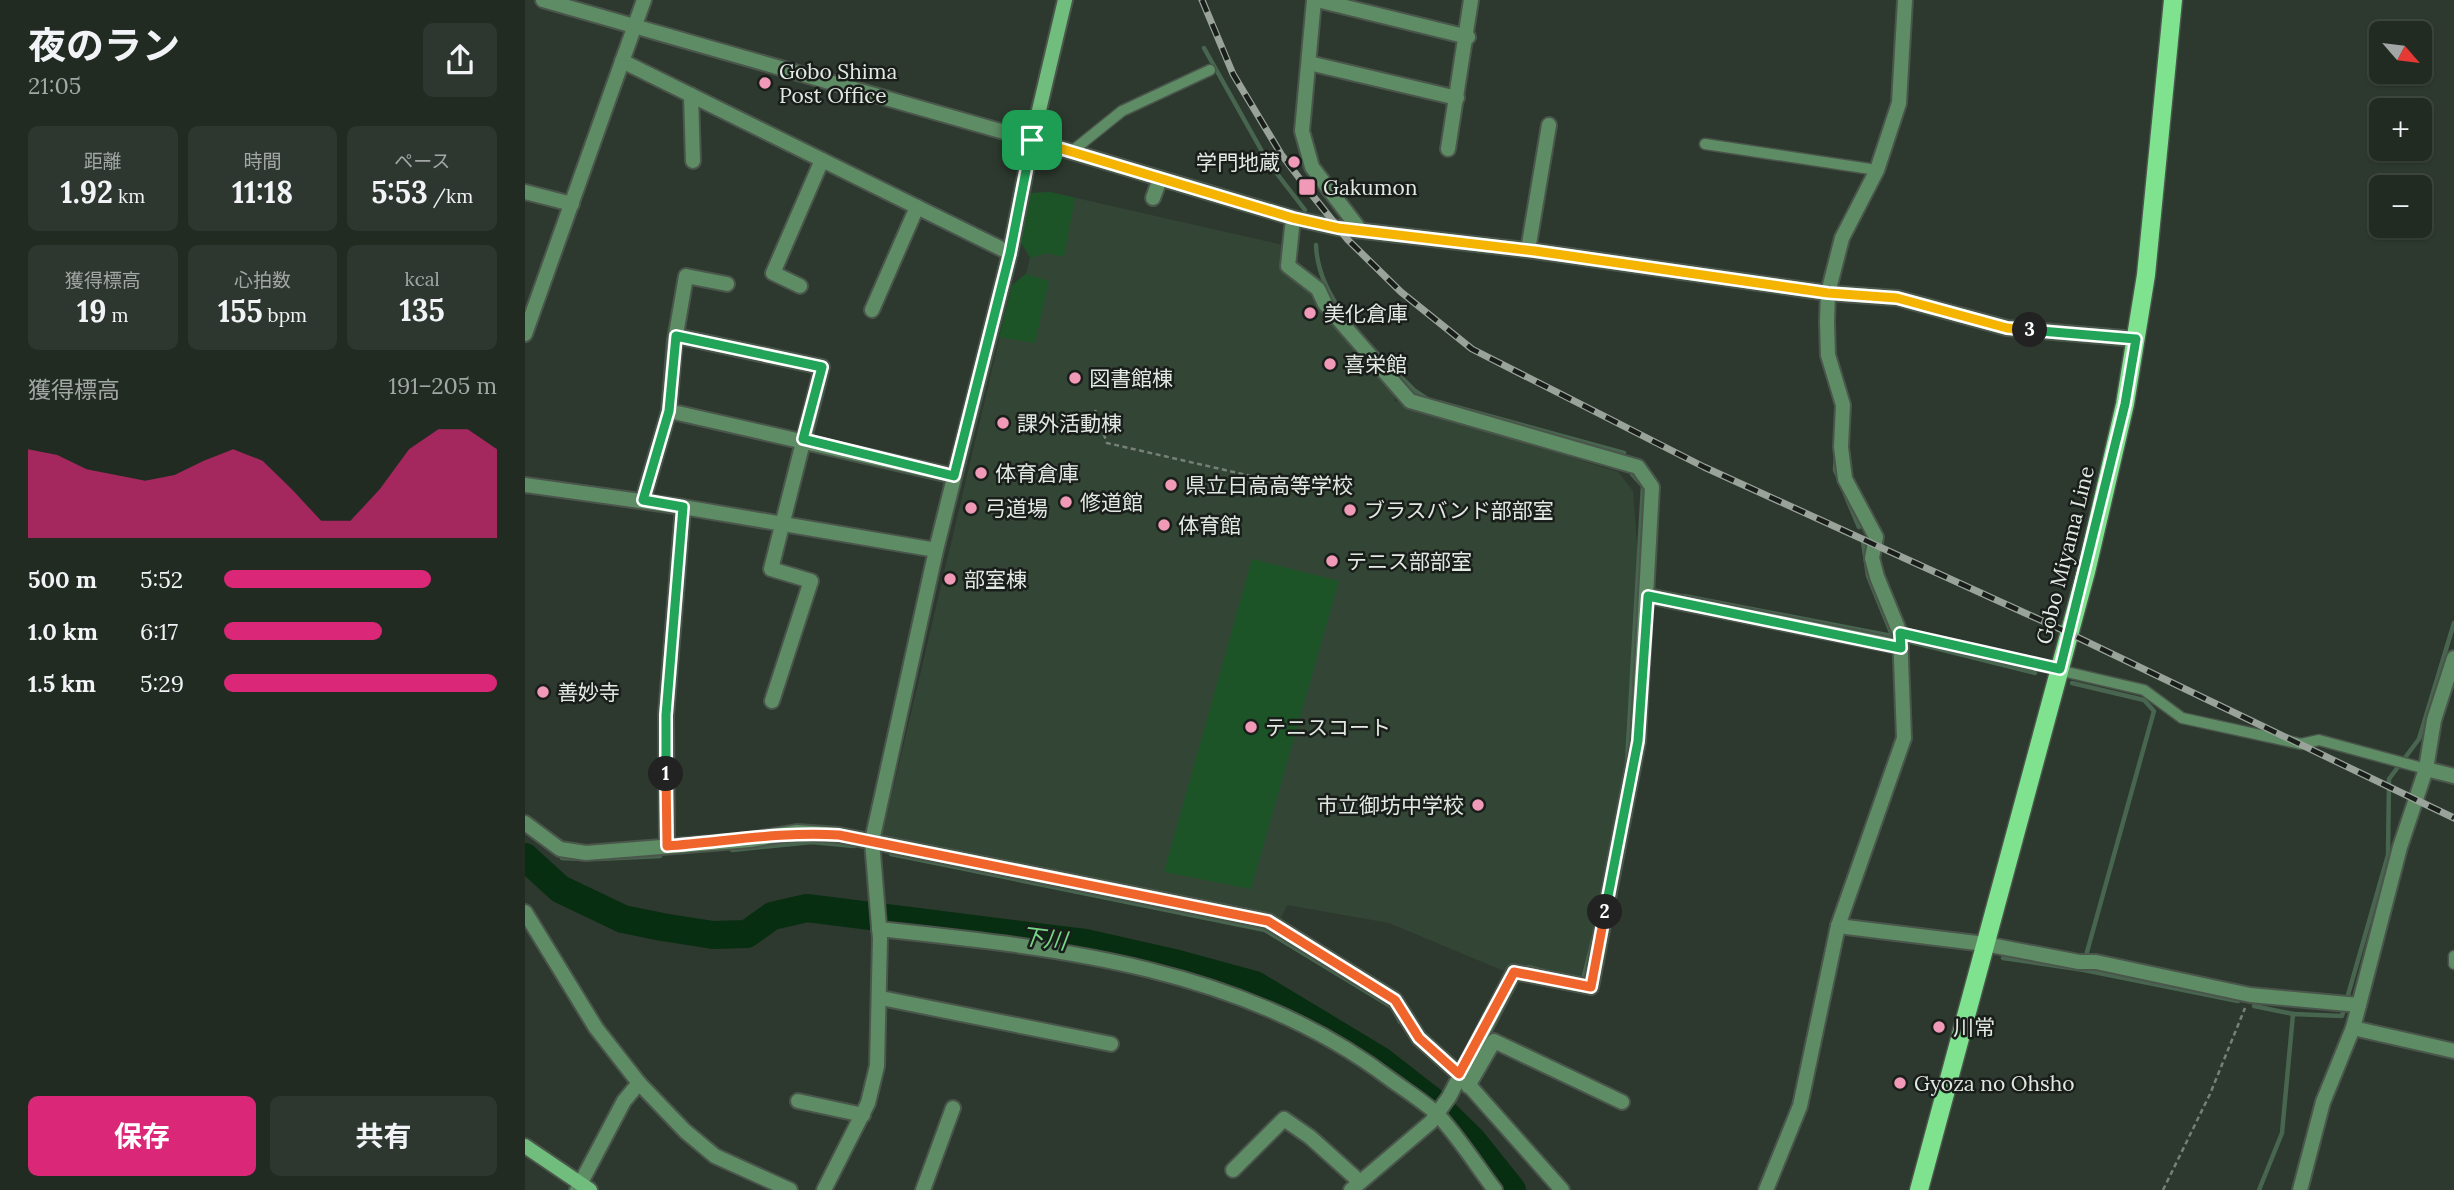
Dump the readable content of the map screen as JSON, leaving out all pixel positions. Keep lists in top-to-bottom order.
{
  "streets": {
    "main road": ["Gobo Miyama Line"]
  },
  "water": ["下川"],
  "places": {
    "other": [
      "Gobo Shima Post Office",
      "学門地蔵",
      "美化倉庫",
      "喜栄館",
      "図書館棟",
      "課外活動棟",
      "体育倉庫",
      "県立日高高等学校",
      "修道館",
      "弓道場",
      "ブラスバンド部部室",
      "体育館",
      "テニス部部室",
      "部室棟",
      "善妙寺",
      "テニスコート",
      "市立御坊中学校",
      "川常",
      "Gyoza no Ohsho"
    ],
    "transit": ["Gakumon"]
  },
  "north": "bottom right",
  "page": {
    "heading": ["夜のラン", "21:05"],
    "map_buttons": ["+", "−"],
    "stats": [
      ["距離", "1.92 km"],
      ["時間", "11:18"],
      ["ペース", "5:53 /km"],
      ["獲得標高", "19 m"],
      ["心拍数", "155 bpm"],
      ["kcal", "135"]
    ],
    "pins": ["3", "1", "2"],
    "chart": ["獲得標高", "191–205 m"],
    "list": [
      {
        "name": "500 m",
        "note": "5:52"
      },
      {
        "name": "1.0 km",
        "note": "6:17"
      },
      {
        "name": "1.5 km",
        "note": "5:29"
      }
    ],
    "buttons": ["保存", "共有"]
  }
}
